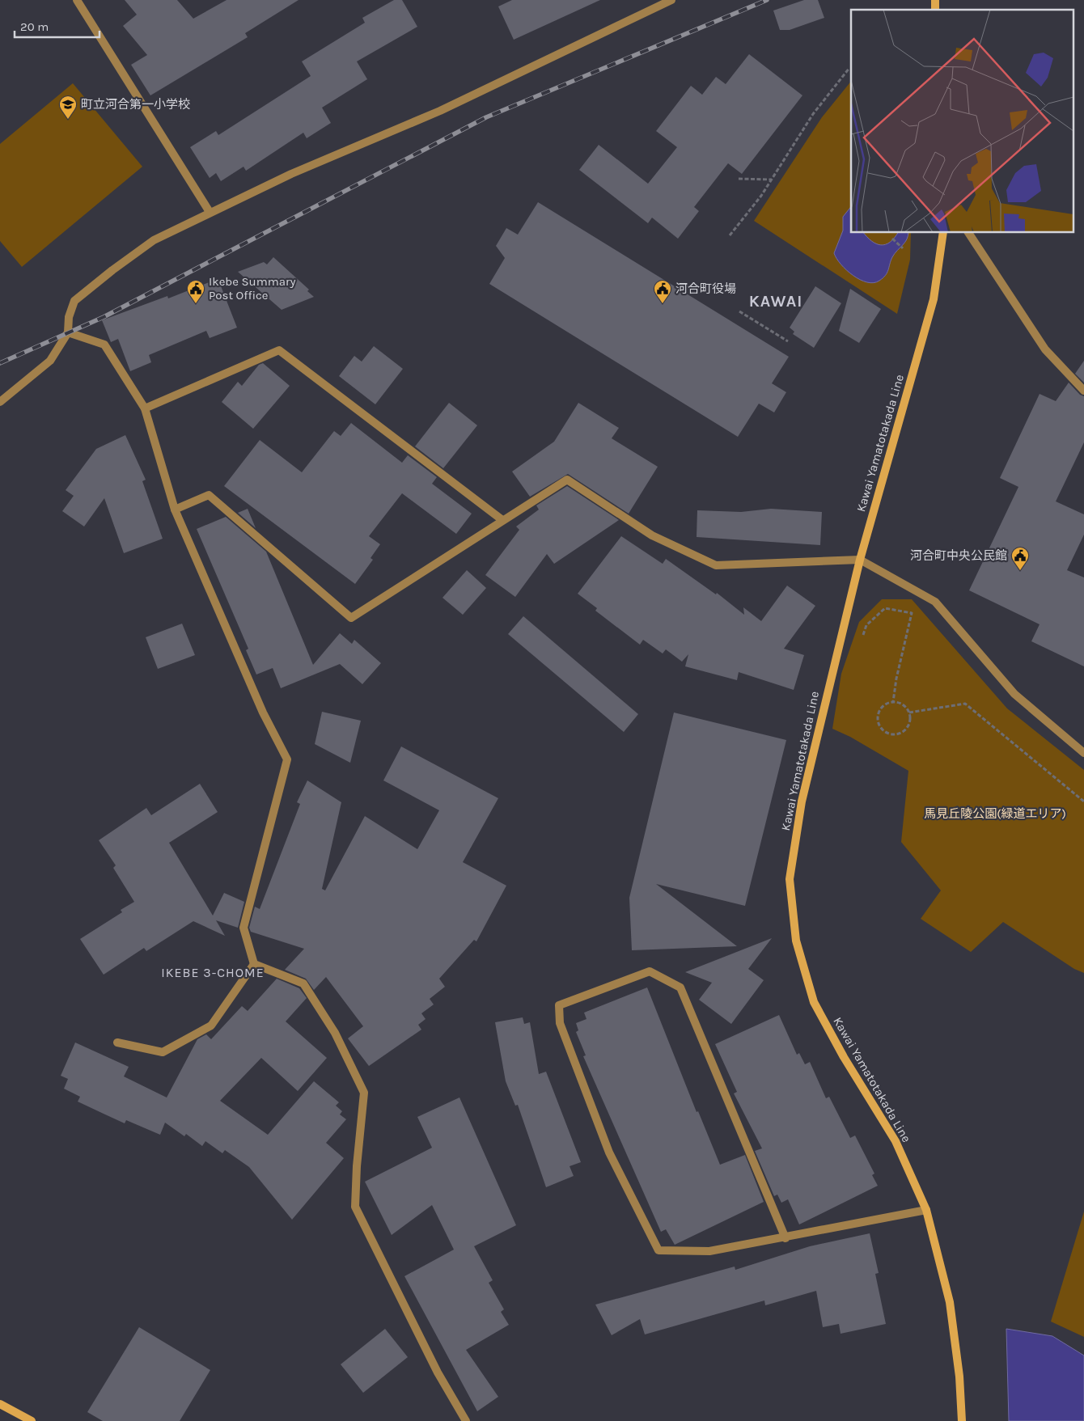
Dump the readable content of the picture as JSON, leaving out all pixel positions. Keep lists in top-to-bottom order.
{
  "streets": {
    "main road": ["Kawai Yamatotakada Line"]
  },
  "districts": ["KAWAI", "IKEBE 3-CHOME"],
  "parks": ["馬見丘陵公園(緑道エリア)"],
  "places": {
    "school or university": ["町立河合第一小学校"],
    "public building": ["Ikebe Summary Post Office", "河合町役場", "河合町中央公民館"]
  },
  "scale_bar": "20 m"
}
